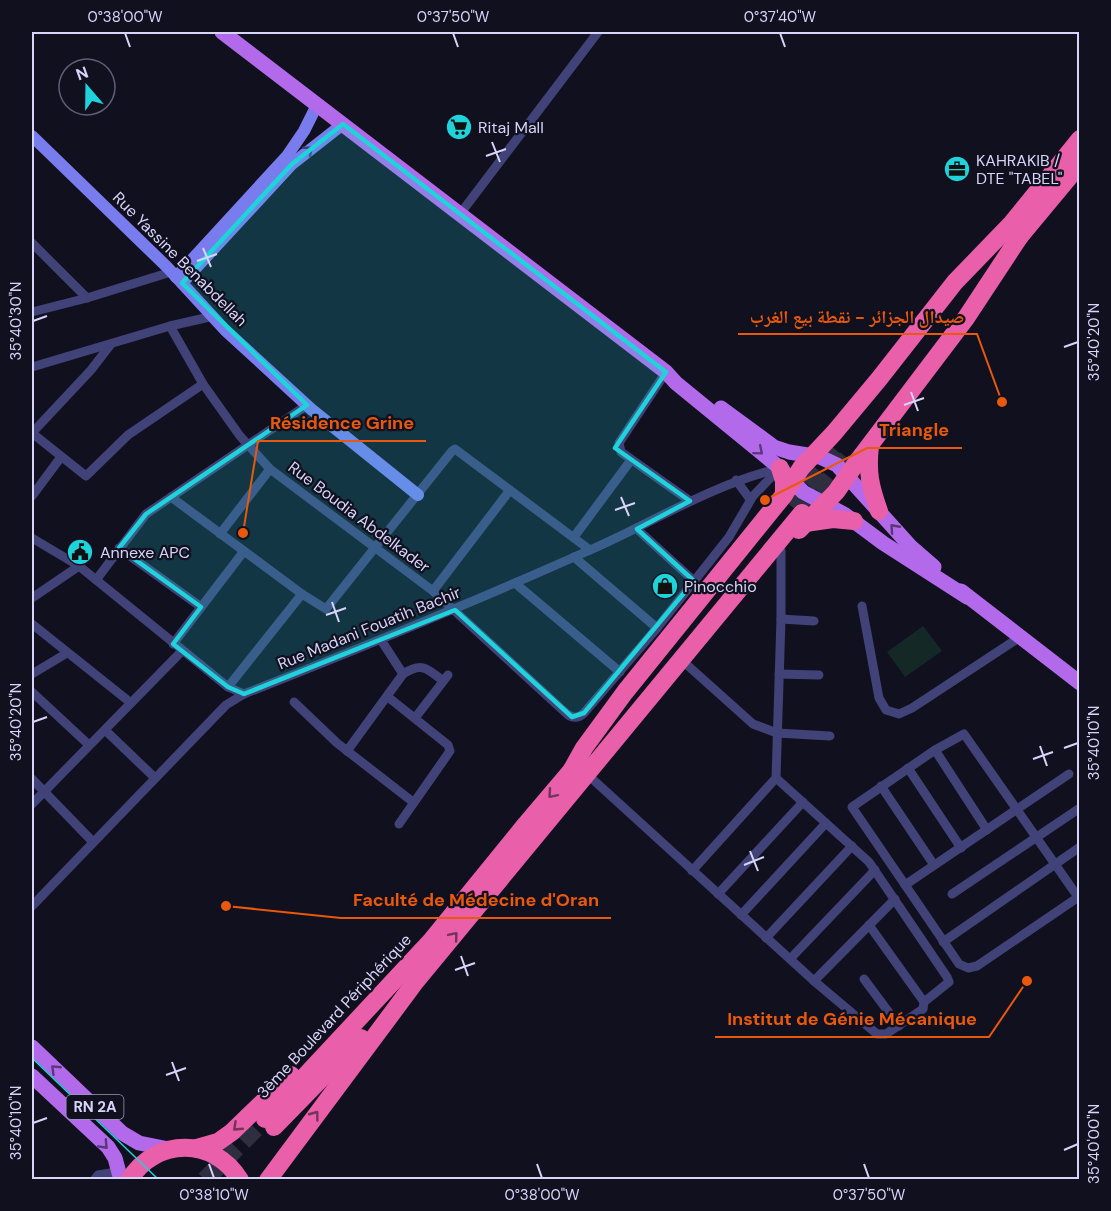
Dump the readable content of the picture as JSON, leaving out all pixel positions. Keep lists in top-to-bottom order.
{
  "streets": {
    "highway": ["3ème Boulevard Périphérique"],
    "main road": ["RN 2A"],
    "street": ["Rue Yassine Benabdellah", "Rue Boudia Abdelkader", "Rue Madani Fouatih Bachir"]
  },
  "crossings": [
    ["Rue Boudia Abdelkader", "Rue Madani Fouatih Bachir"],
    ["Rue Boudia Abdelkader", "3ème Boulevard Périphérique"],
    ["Rue Madani Fouatih Bachir", "3ème Boulevard Périphérique"]
  ],
  "places": {
    "supermarket": ["Ritaj Mall"],
    "office": ["KAHRAKIB / DTE \"TABEL\""],
    "other": [
      "صيدال الجزائر - نقطة بيع الغرب",
      "Triangle",
      "Résidence Grine",
      "Faculté de Médecine d'Oran",
      "Institut de Génie Mécanique"
    ],
    "public building": ["Annexe APC"],
    "shop": ["Pinocchio"]
  },
  "north": "top",
  "coordinates": [
    "0°38'00\"W",
    "0°37'50\"W",
    "0°37'40\"W",
    "35°40'30\"N",
    "35°40'20\"N",
    "35°40'10\"N",
    "35°40'00\"N",
    "0°38'10\"W"
  ]
}
